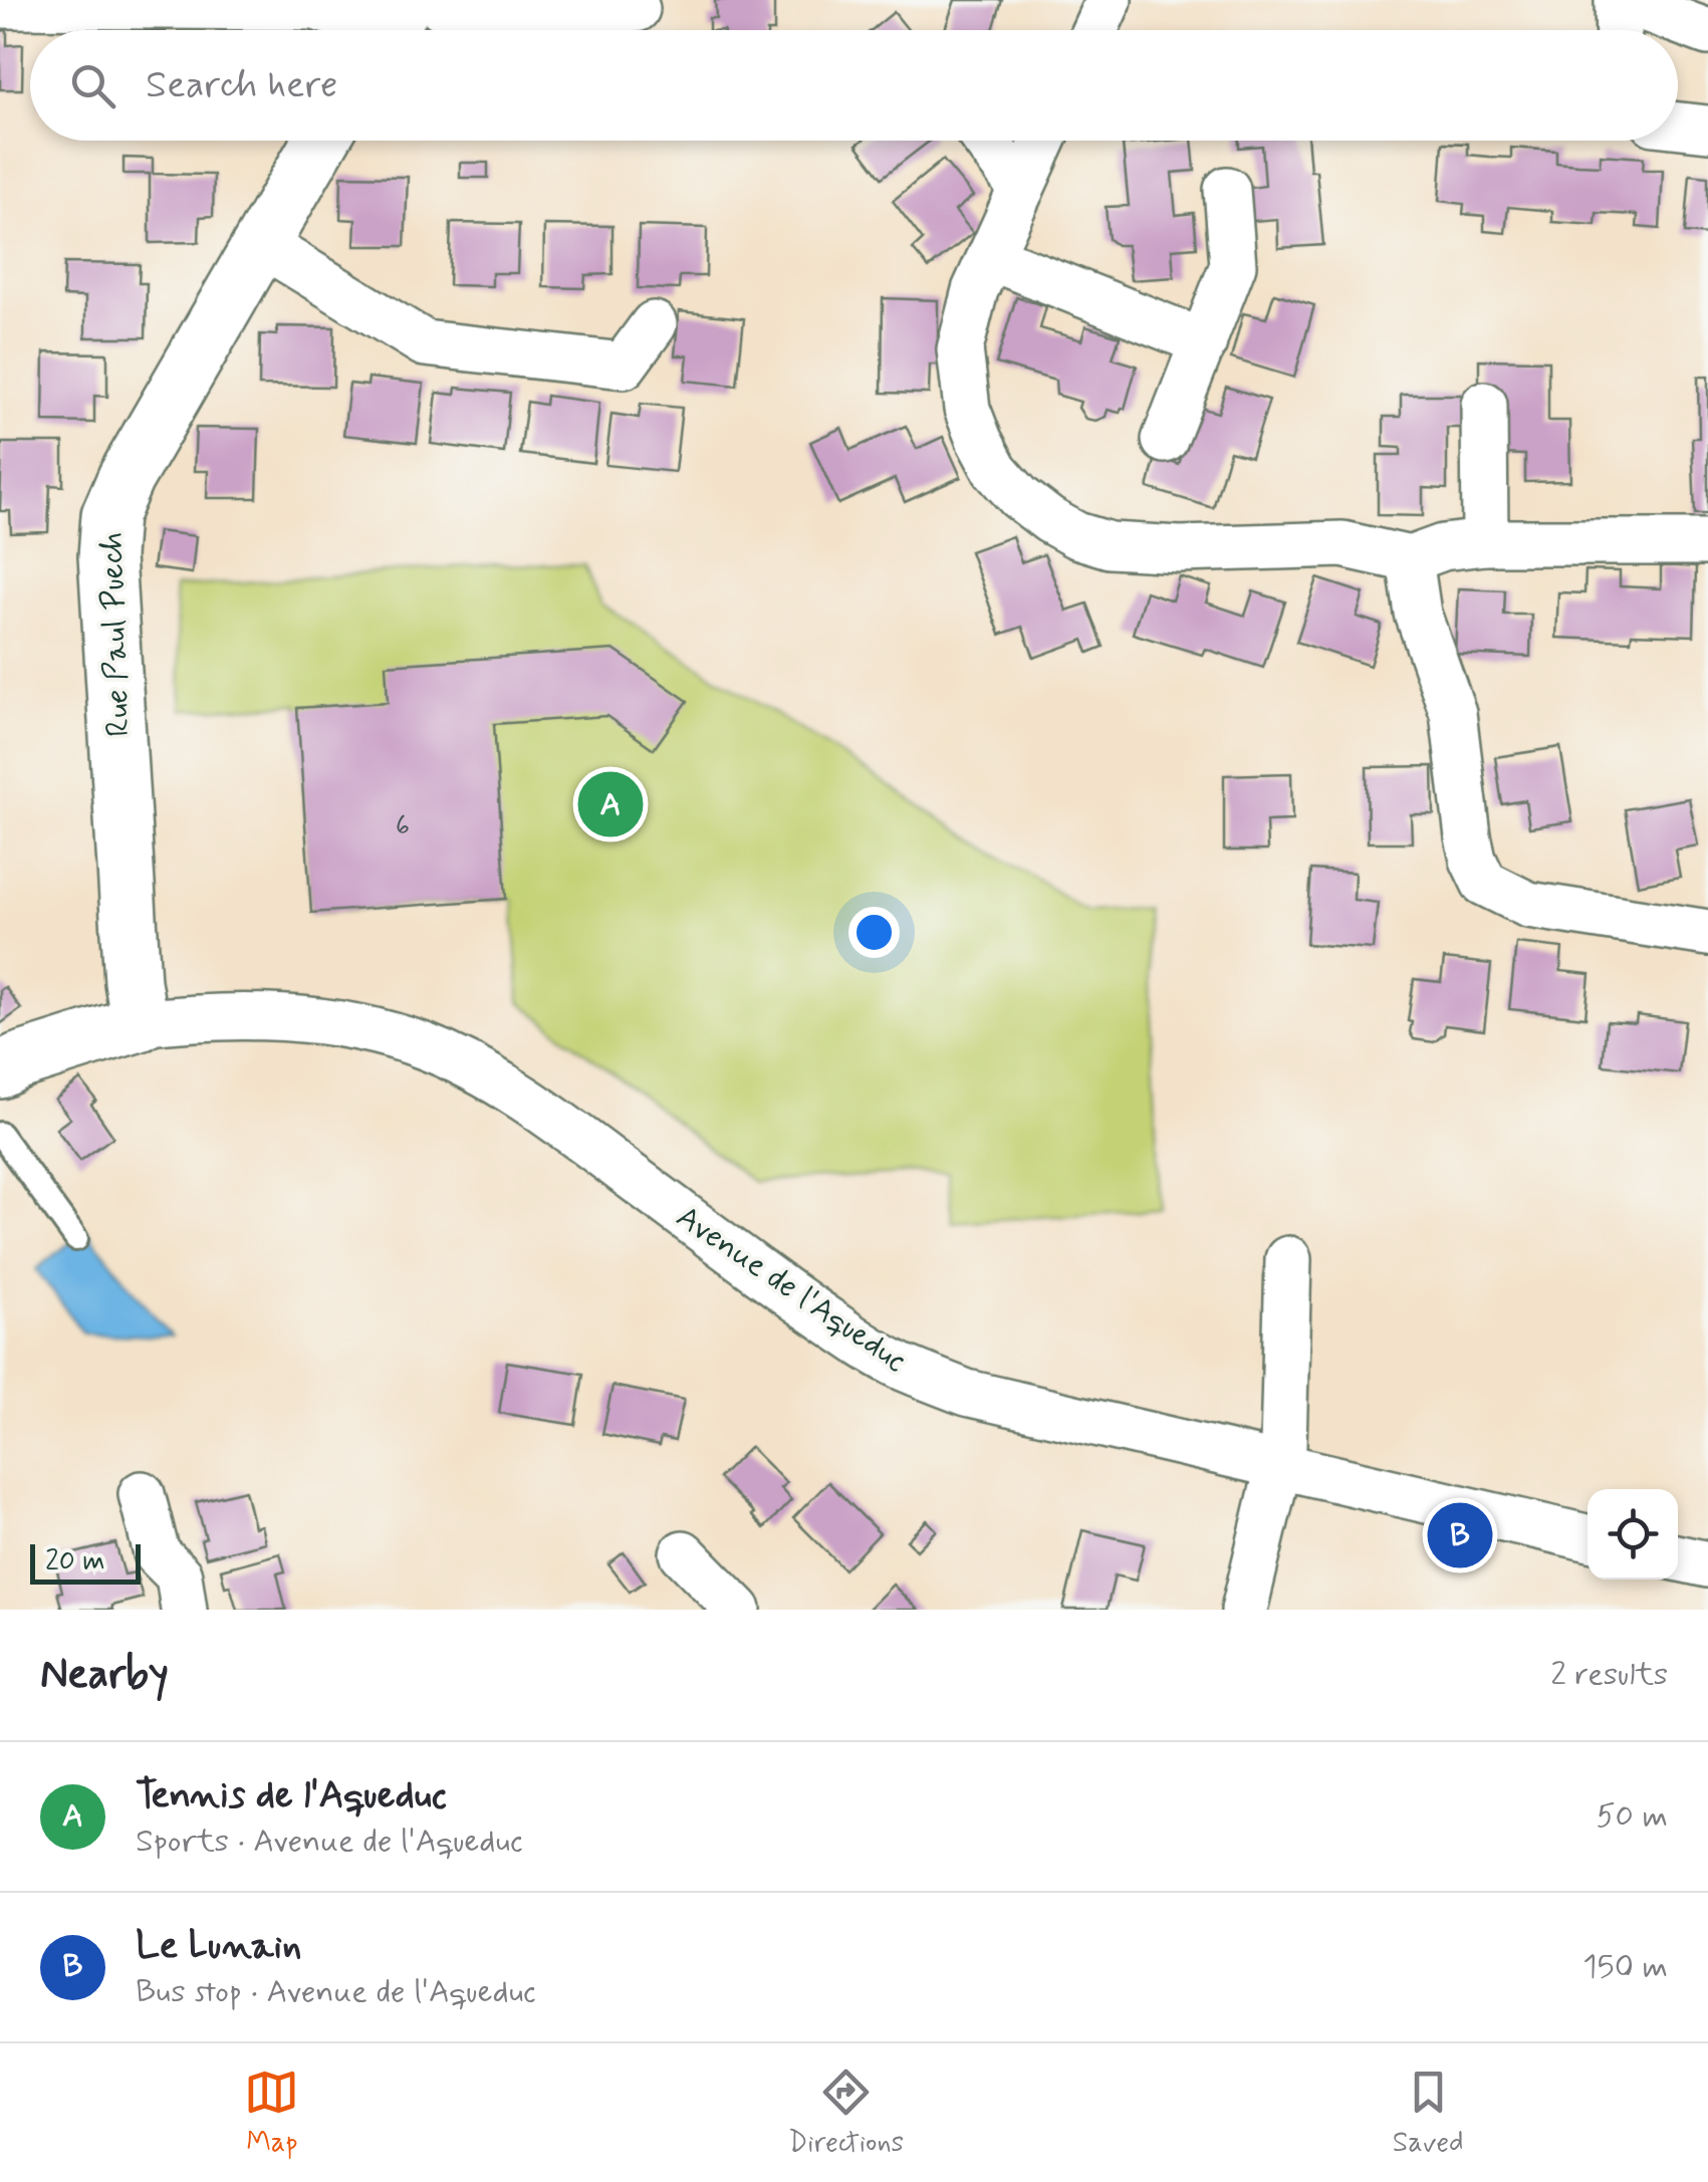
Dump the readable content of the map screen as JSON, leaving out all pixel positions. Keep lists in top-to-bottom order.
{
  "streets": {
    "street": ["Rue Paul Puech", "Avenue de l'Aqueduc"]
  },
  "crossings": [
    ["Rue Paul Puech", "Avenue de l'Aqueduc"]
  ],
  "house_numbers": ["6"],
  "scale_bar": "20 m",
  "page": {
    "search": "Search here",
    "pins": ["A", "B"],
    "scale": "20 m",
    "heading": ["Nearby", "2 results"],
    "list": [
      {
        "mark": "A",
        "name": "Tennis de l'Aqueduc",
        "note": "Sports · Avenue de l'Aqueduc",
        "value": "50 m"
      },
      {
        "mark": "B",
        "name": "Le Lunain",
        "note": "Bus stop · Avenue de l'Aqueduc",
        "value": "150 m"
      }
    ],
    "nav": ["Map", "Directions", "Saved"]
  }
}
